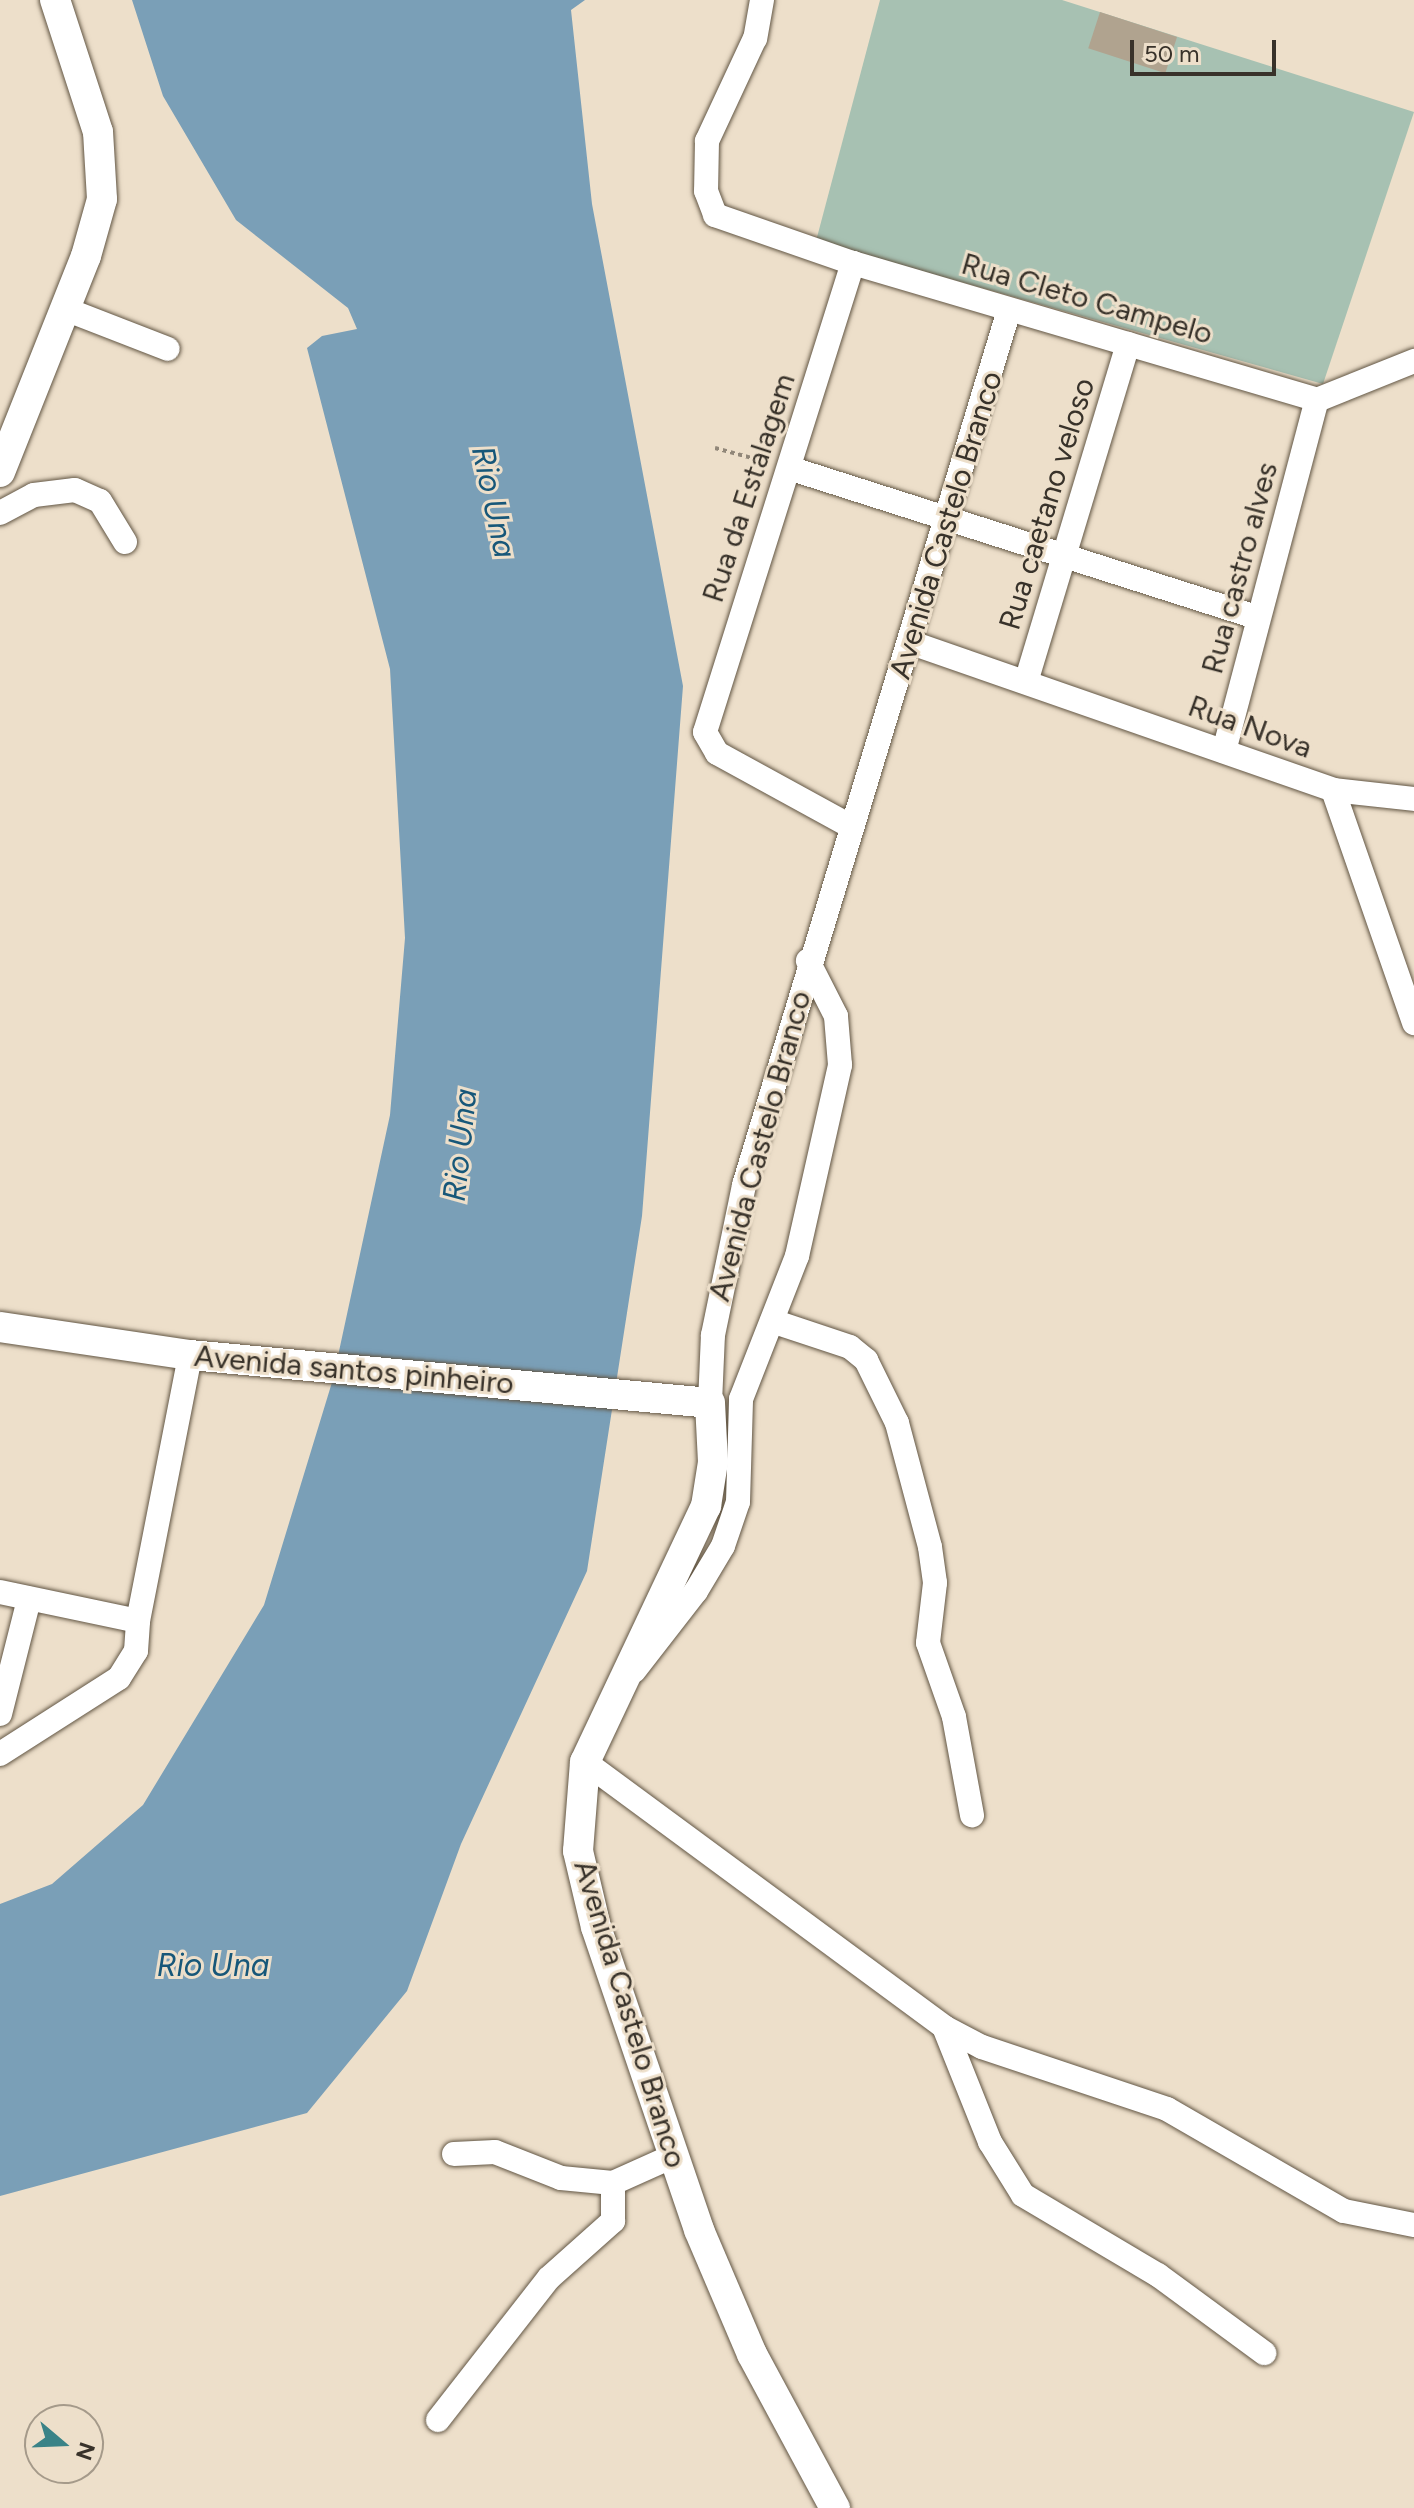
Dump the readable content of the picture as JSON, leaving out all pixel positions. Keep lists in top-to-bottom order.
{
  "streets": {
    "street": [
      "Rua Cleto Campelo",
      "Rua da Estalagem",
      "Rua caetano veloso",
      "Avenida Castelo Branco",
      "Rua castro alves",
      "Rua Nova",
      "Avenida santos pinheiro"
    ]
  },
  "crossings": [
    ["Rua Cleto Campelo", "Rua da Estalagem"],
    ["Rua Cleto Campelo", "Rua caetano veloso"],
    ["Rua Cleto Campelo", "Avenida Castelo Branco"],
    ["Rua Cleto Campelo", "Rua castro alves"],
    ["Rua da Estalagem", "Avenida Castelo Branco"],
    ["Rua caetano veloso", "Rua Nova"],
    ["Avenida Castelo Branco", "Rua Nova"],
    ["Avenida Castelo Branco", "Avenida santos pinheiro"],
    ["Rua castro alves", "Rua Nova"]
  ],
  "water": ["Rio Una"],
  "scale_bar": "50 m",
  "north": "right"
}
